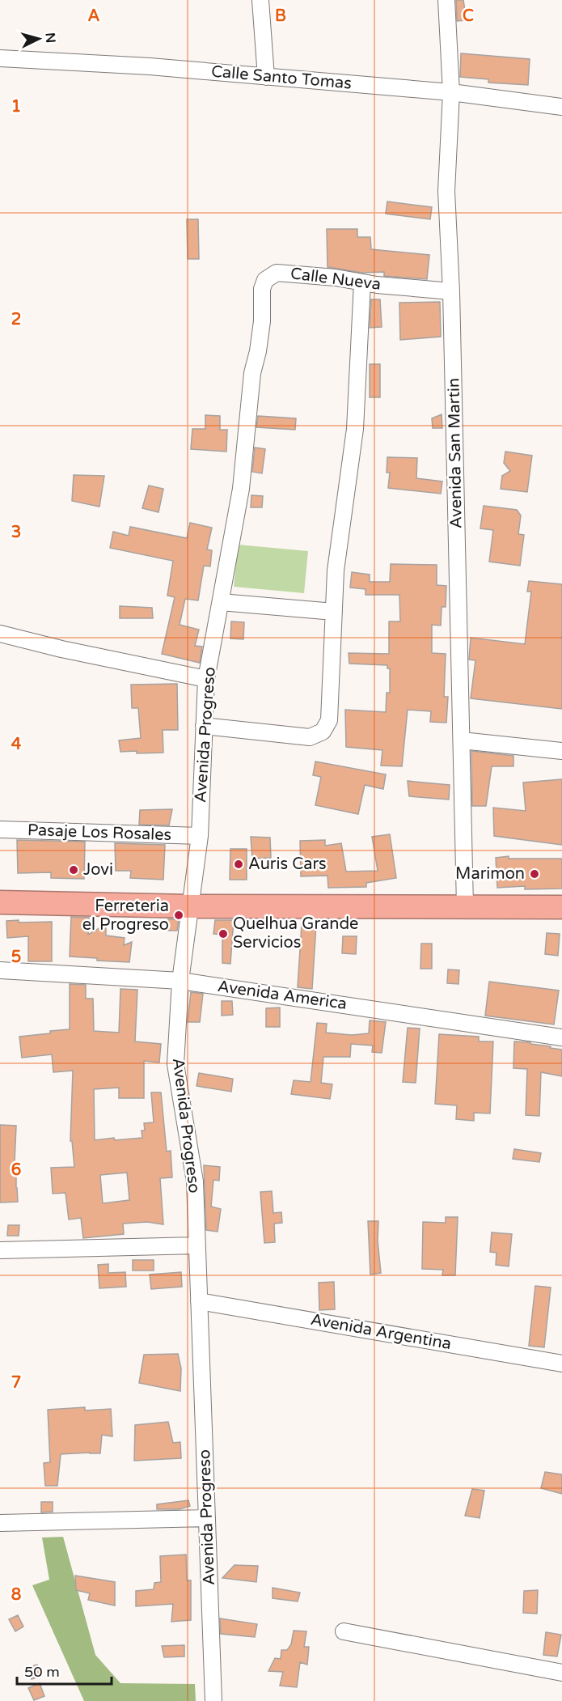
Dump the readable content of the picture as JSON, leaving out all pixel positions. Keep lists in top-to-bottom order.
{
  "streets": {
    "street": [
      "Calle Santo Tomas",
      "Calle Nueva",
      "Avenida San Martin",
      "Avenida Progreso",
      "Pasaje Los Rosales",
      "Avenida America",
      "Avenida Argentina"
    ]
  },
  "crossings": [
    ["Calle Santo Tomas", "Avenida San Martin"],
    ["Calle Nueva", "Avenida San Martin"],
    ["Calle Nueva", "Avenida Progreso"],
    ["Avenida Progreso", "Pasaje Los Rosales"],
    ["Avenida Progreso", "Avenida America"],
    ["Avenida Progreso", "Avenida Argentina"]
  ],
  "places": [
    "Auris Cars",
    "Jovi",
    "Marimon",
    "Ferreteria el Progreso",
    "Quelhua Grande Servicios"
  ],
  "scale_bar": "50 m",
  "north": "right",
  "grid": {
    "columns": ["A", "B", "C"],
    "rows": [
      "1",
      "2",
      "3",
      "4",
      "5",
      "6",
      "7",
      "8"
    ]
  }
}
